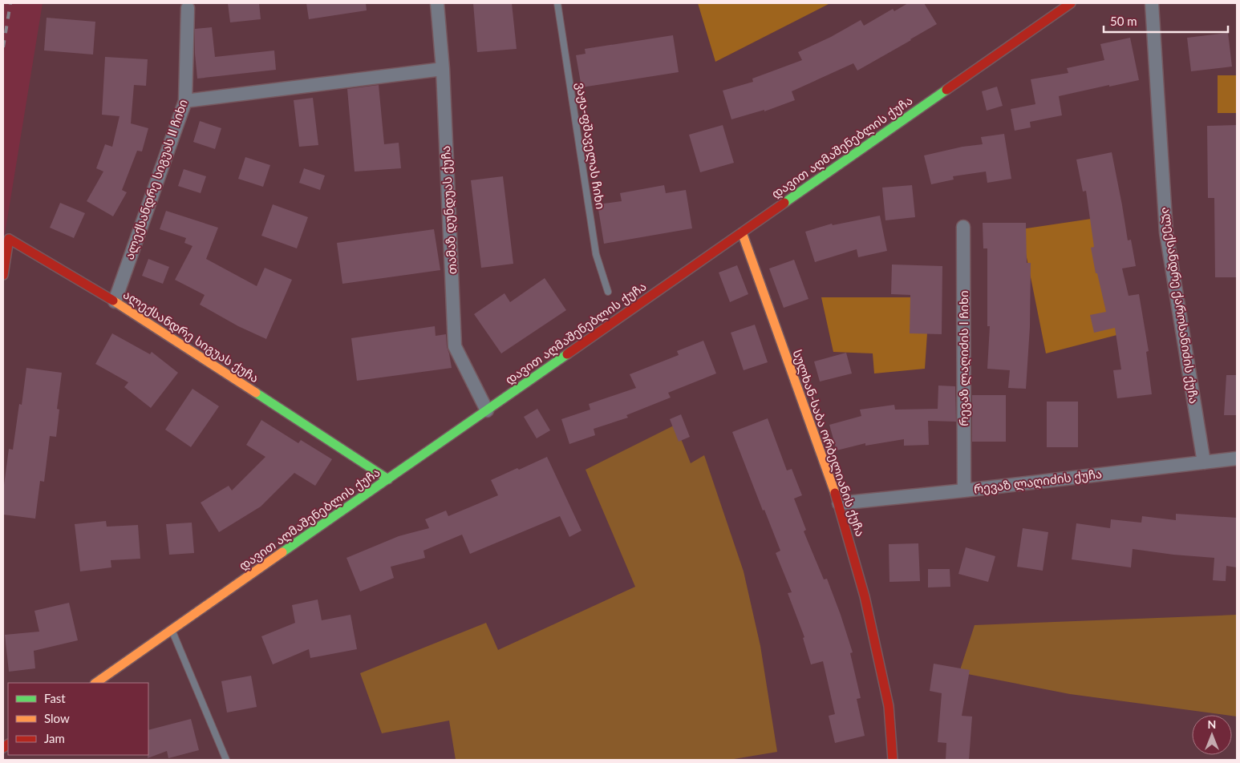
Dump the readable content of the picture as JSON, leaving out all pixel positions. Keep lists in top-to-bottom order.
{
  "streets": {
    "main road": ["დავით აღმაშენებლის ქუჩა", "ალექსანდრე სიგუას ქუჩა", "სულხან-საბა ორბელიანის ქუჩა"],
    "street": [
      "ალექსანდრე სიგუას II ჩიხი",
      "თამაზ დუნდუას ქუჩა",
      "ალექსანდრე ქაროსანიძის ქუჩა",
      "რევაზ ლაღიძის I ჩიხი",
      "რევაზ ლაღიძის ქუჩა"
    ],
    "lane": ["ვაჟა-ფშაველას ჩიხი"]
  },
  "crossings": [
    ["დავით აღმაშენებლის ქუჩა", "თამაზ დუნდუას ქუჩა"],
    ["დავით აღმაშენებლის ქუჩა", "ალექსანდრე სიგუას ქუჩა"],
    ["დავით აღმაშენებლის ქუჩა", "სულხან-საბა ორბელიანის ქუჩა"],
    ["ალექსანდრე სიგუას II ჩიხი", "ალექსანდრე სიგუას ქუჩა"],
    ["ალექსანდრე ქაროსანიძის ქუჩა", "რევაზ ლაღიძის ქუჩა"],
    ["რევაზ ლაღიძის I ჩიხი", "რევაზ ლაღიძის ქუჩა"],
    ["სულხან-საბა ორბელიანის ქუჩა", "რევაზ ლაღიძის ქუჩა"]
  ],
  "legend": ["Fast", "Slow", "Jam"],
  "scale_bar": "50 m",
  "north": "top"
}
